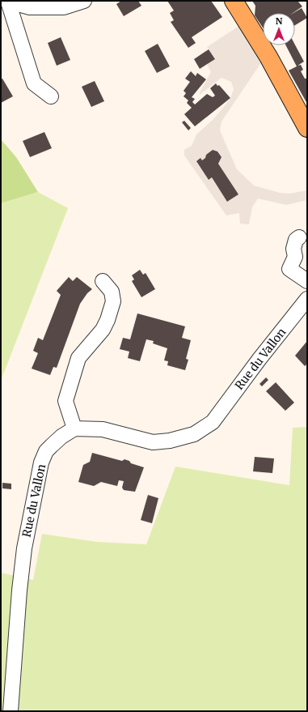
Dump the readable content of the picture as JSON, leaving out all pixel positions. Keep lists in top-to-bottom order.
{
  "streets": {
    "street": ["Rue du Vallon"]
  },
  "north": "top"
}
